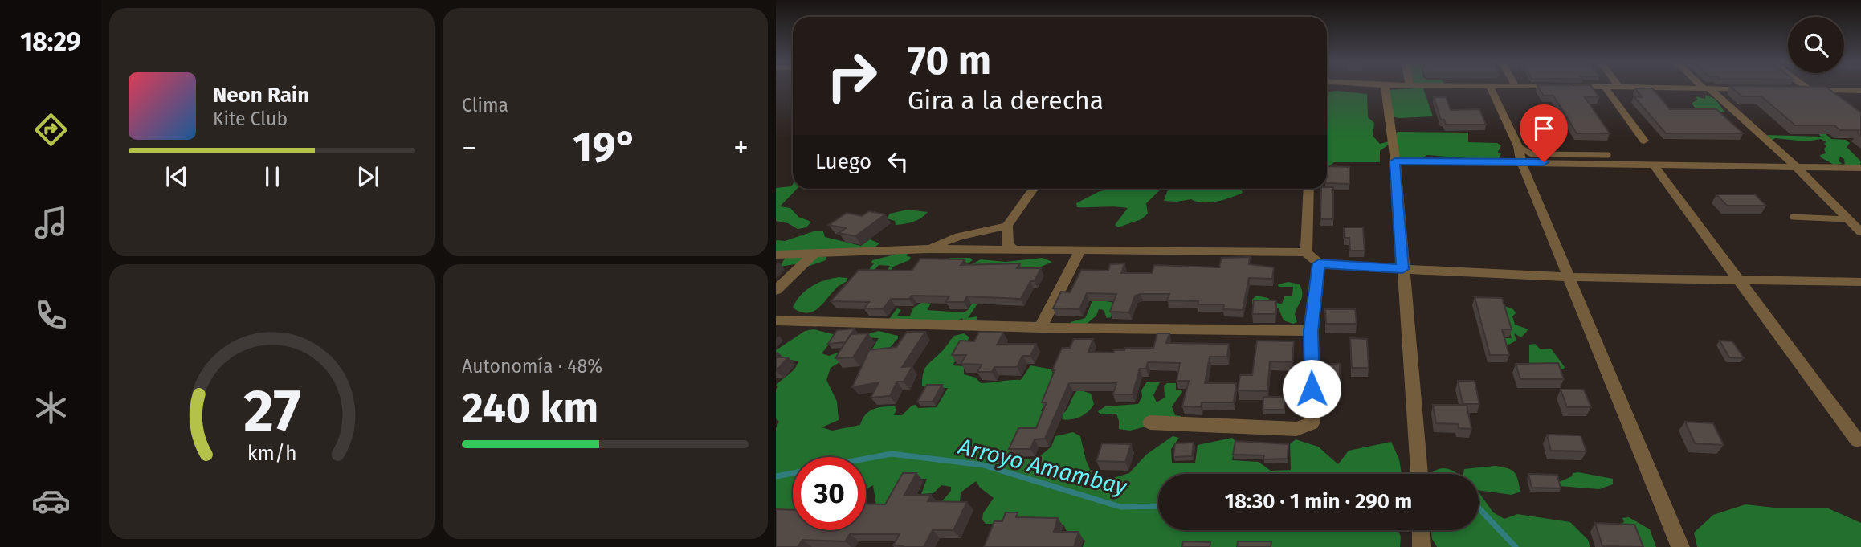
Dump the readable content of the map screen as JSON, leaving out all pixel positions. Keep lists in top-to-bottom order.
{
  "water": ["Arroyo Amambay"],
  "page": {
    "tabs": "18:29",
    "tile": [
      "Clima",
      ["Autonomía · 48%", "240 km"]
    ],
    "turn": ["70 m", "Gira a la derecha"],
    "song": ["Neon Rain", "Kite Club"],
    "heat": ["−", "19°", "+"],
    "then": "Luego",
    "limit": "30",
    "trip": "18:30 · 1 min · 290 m",
    "gauge": ["27", "km/h"]
  }
}
